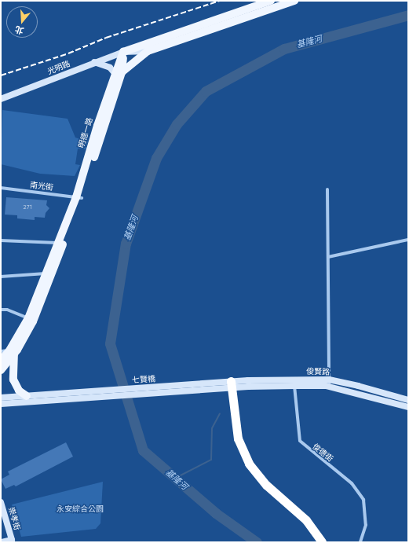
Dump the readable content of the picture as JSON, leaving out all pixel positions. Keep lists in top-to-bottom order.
{
  "streets": {
    "main road": ["明德一路"],
    "street": [
      "光明路",
      "南光街",
      "俊賢路",
      "七賢橋",
      "俊德街",
      "崇孝街"
    ]
  },
  "crossings": [
    ["光明路", "明德一路"],
    ["明德一路", "南光街"],
    ["俊賢路", "七賢橋"],
    ["俊賢路", "俊德街"]
  ],
  "water": ["基隆河"],
  "parks": ["永安綜合公園"],
  "house_numbers": ["271"],
  "north": "bottom"
}
